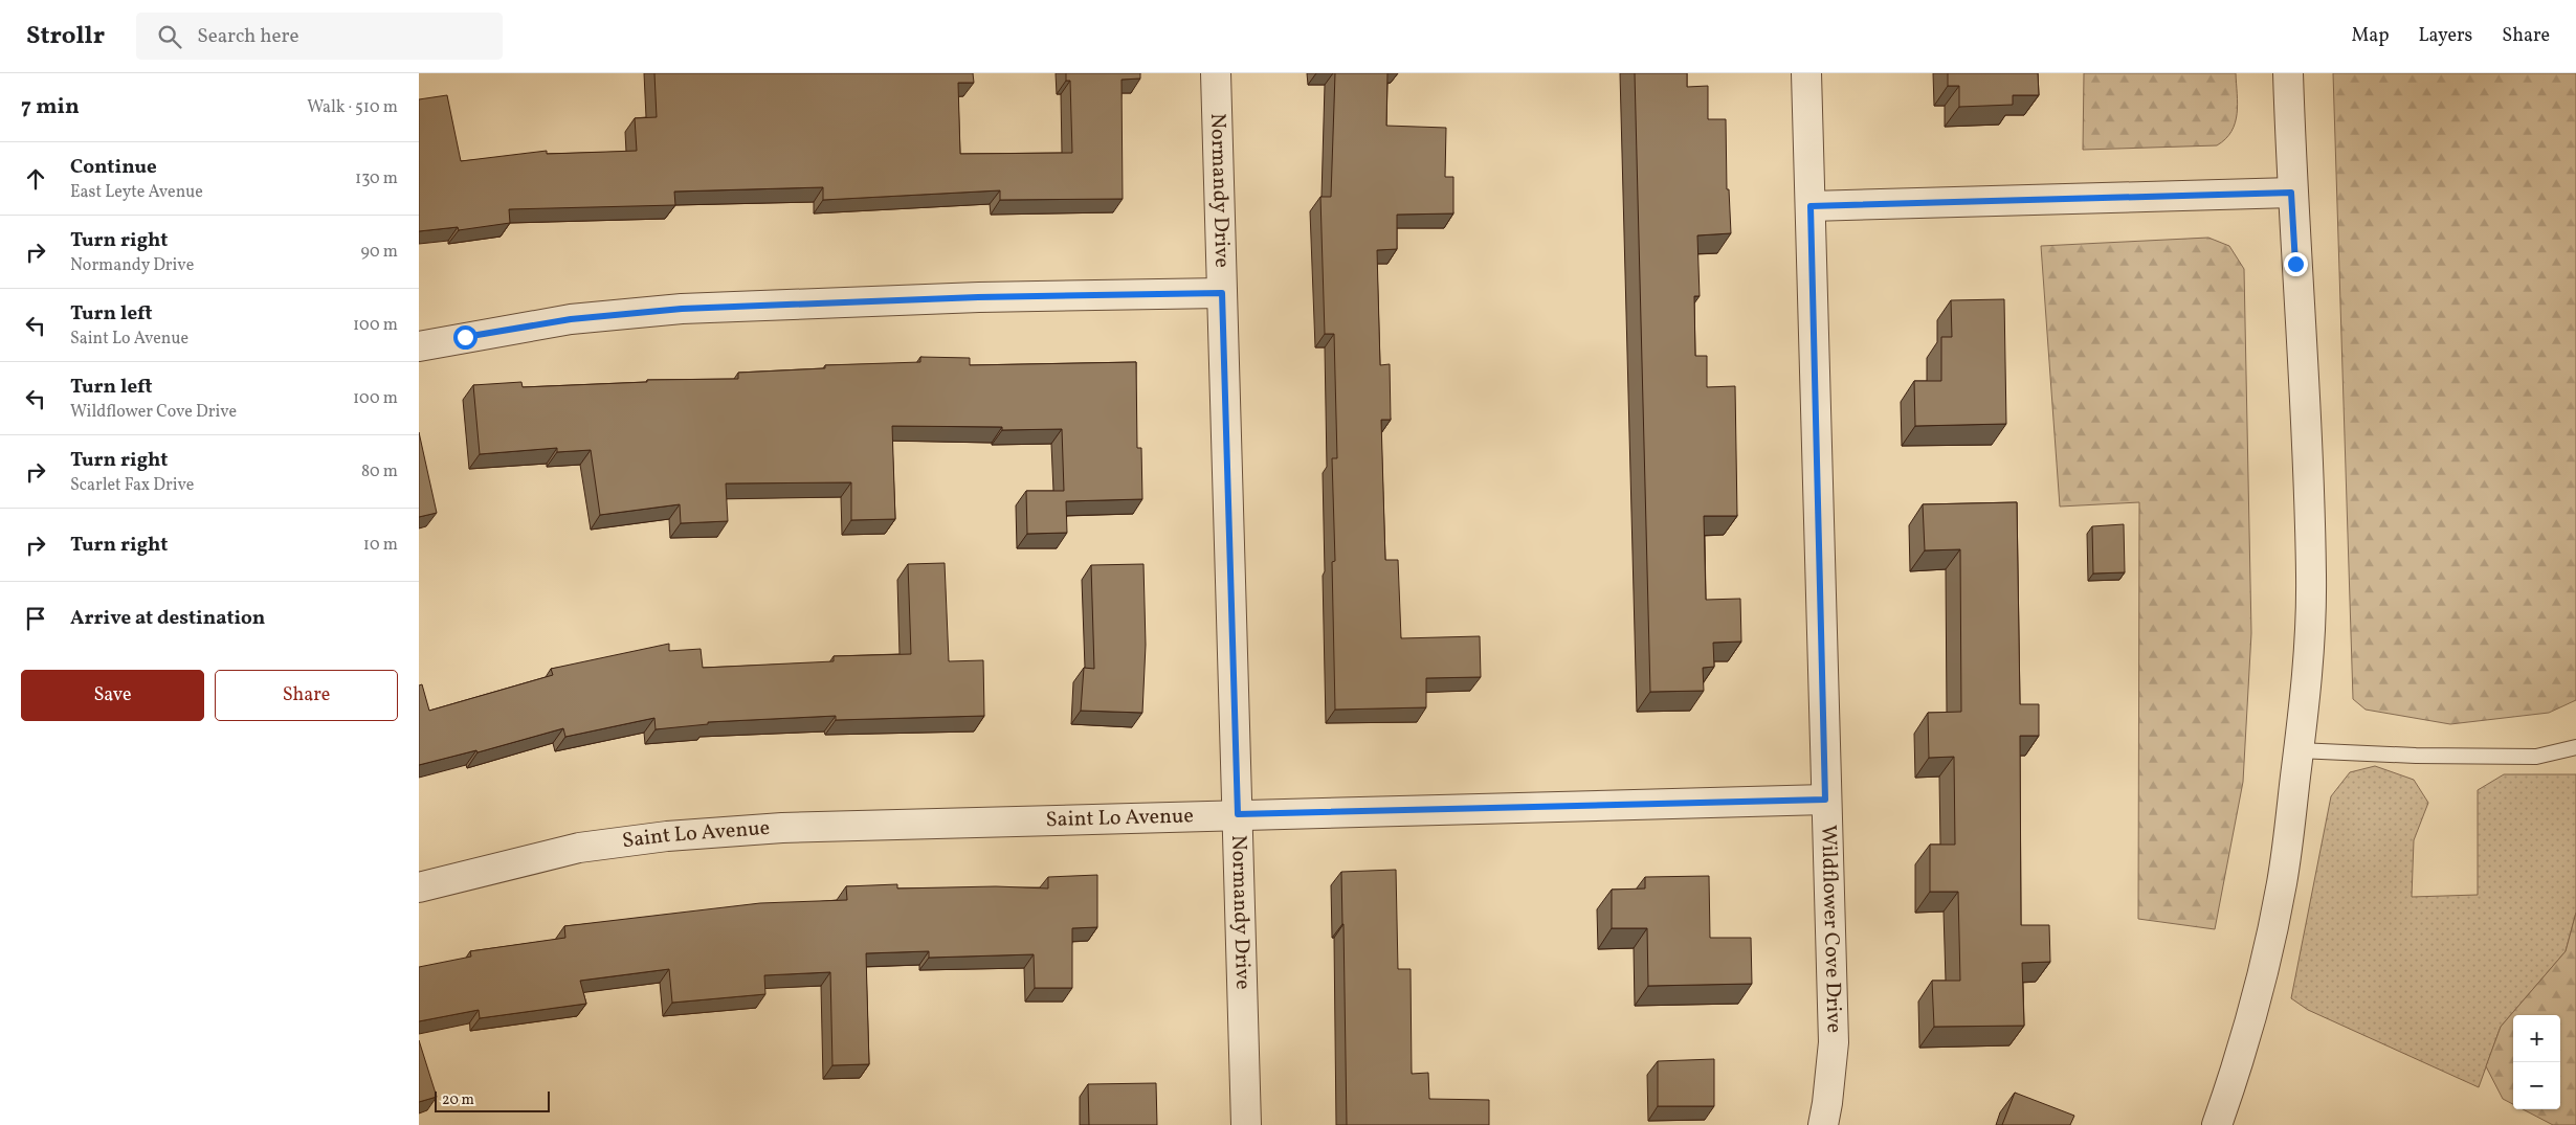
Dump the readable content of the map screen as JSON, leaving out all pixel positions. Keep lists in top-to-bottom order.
{
  "streets": {
    "street": ["Normandy Drive", "Saint Lo Avenue", "Wildflower Cove Drive"]
  },
  "crossings": [
    ["Normandy Drive", "Saint Lo Avenue"],
    ["Saint Lo Avenue", "Wildflower Cove Drive"]
  ],
  "scale_bar": "20 m",
  "page": {
    "header": "Strollr",
    "search": "Search here",
    "nav": ["Map", "Layers", "Share"],
    "heading": ["7 min", "Walk · 510 m"],
    "list": [
      ["Continue", "East Leyte Avenue", "130 m"],
      ["Turn right", "Normandy Drive", "90 m"],
      ["Turn left", "Saint Lo Avenue", "100 m"],
      ["Turn left", "Wildflower Cove Drive", "100 m"],
      ["Turn right", "Scarlet Fax Drive", "80 m"],
      ["Turn right", "10 m"],
      "Arrive at destination"
    ],
    "buttons": ["Save", "Share"],
    "map_buttons": ["+", "−"],
    "scale": "20 m"
  }
}
